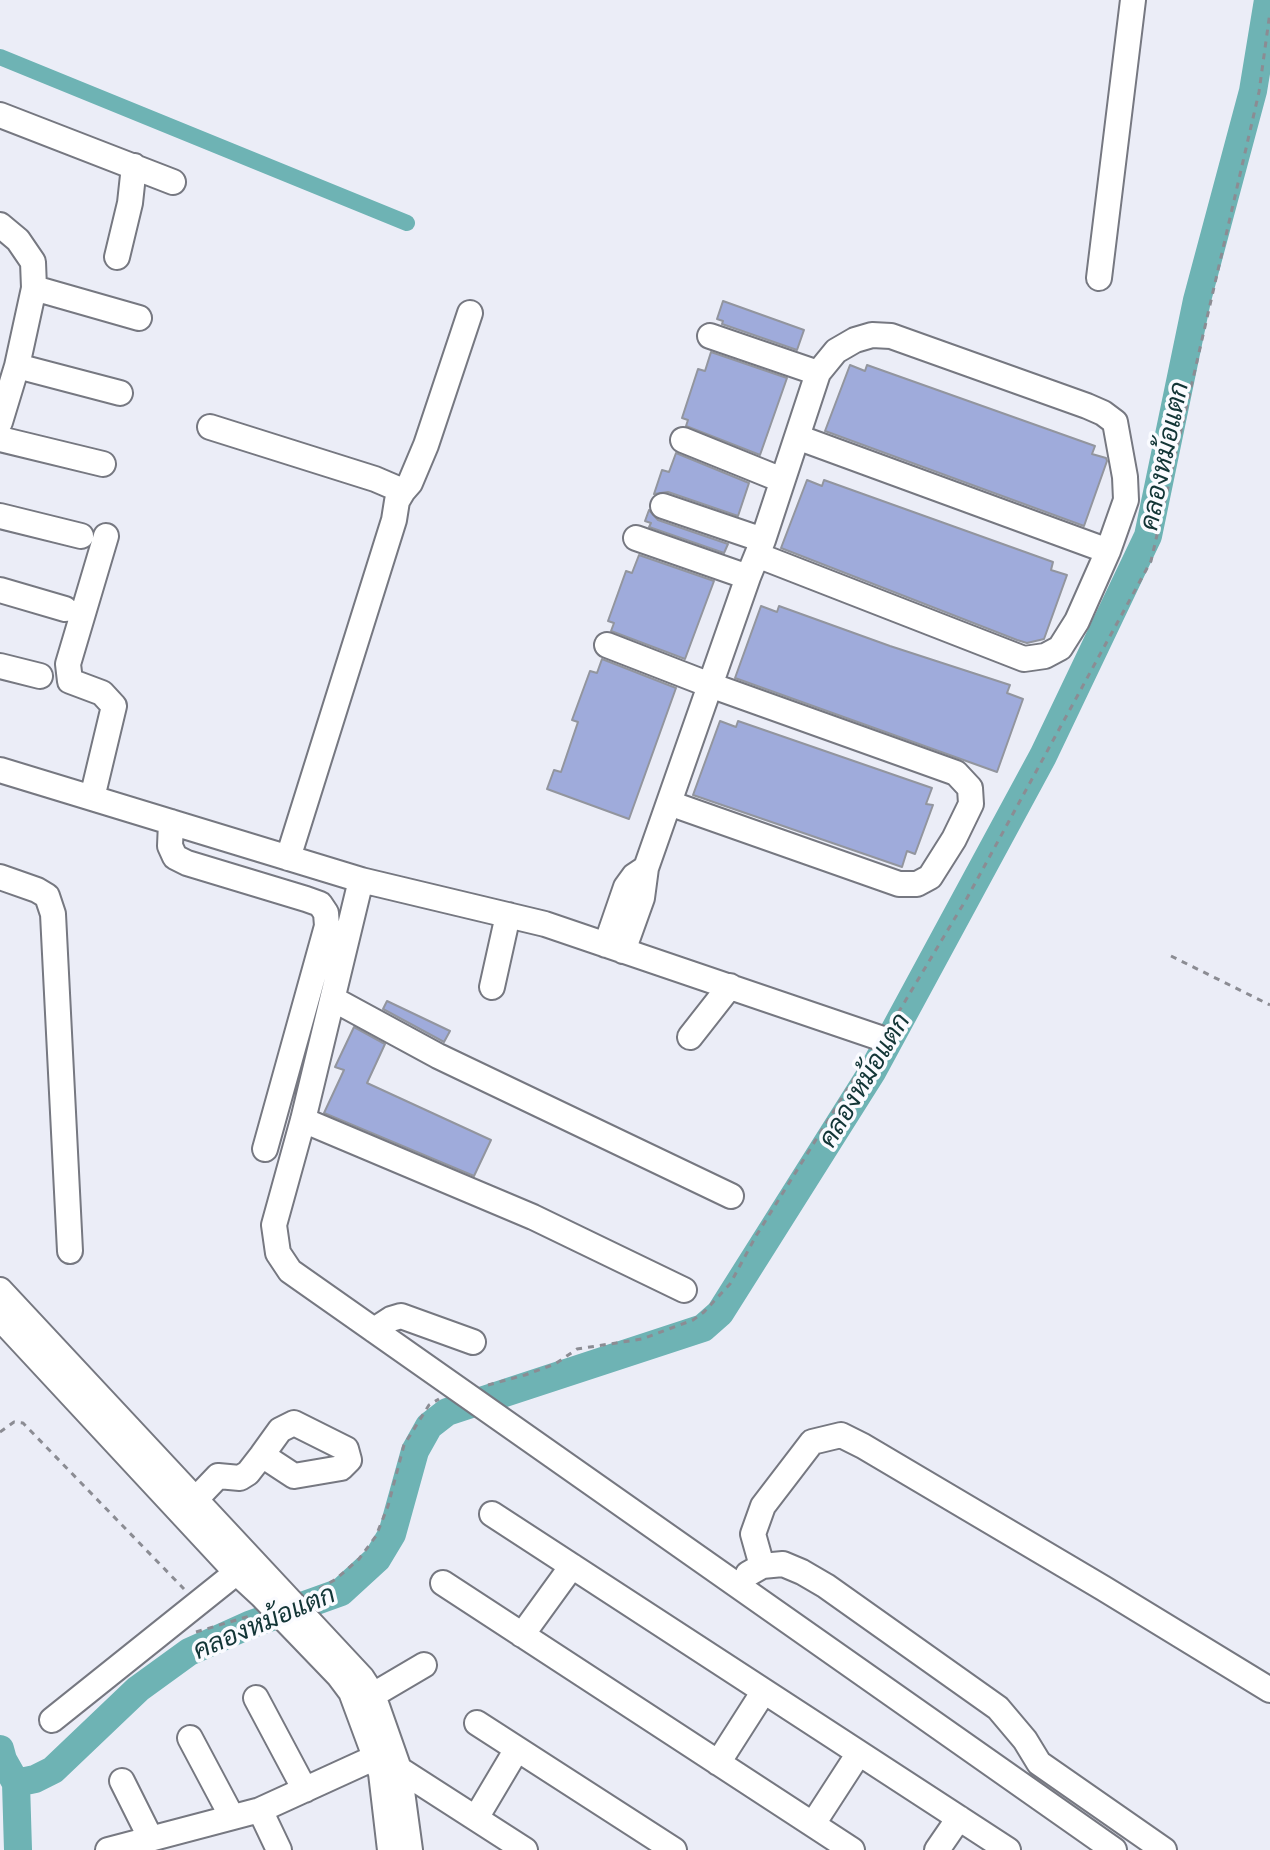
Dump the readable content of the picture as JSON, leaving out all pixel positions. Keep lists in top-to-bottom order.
{
  "water": ["คลองหม้อแตก"]
}
